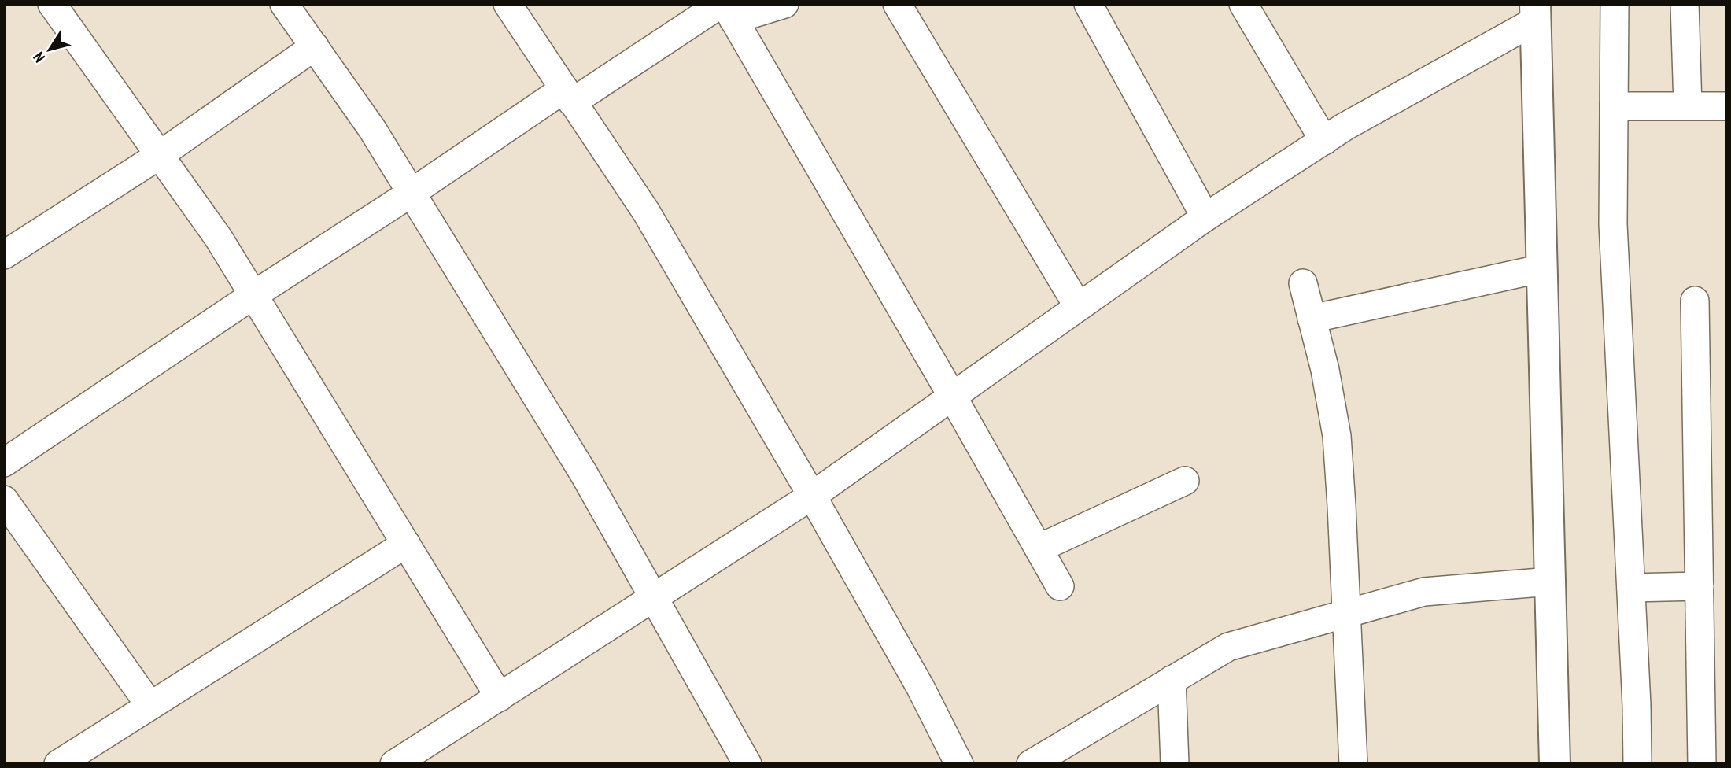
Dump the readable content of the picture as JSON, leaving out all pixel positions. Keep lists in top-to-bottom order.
{
  "north": "bottom left"
}
